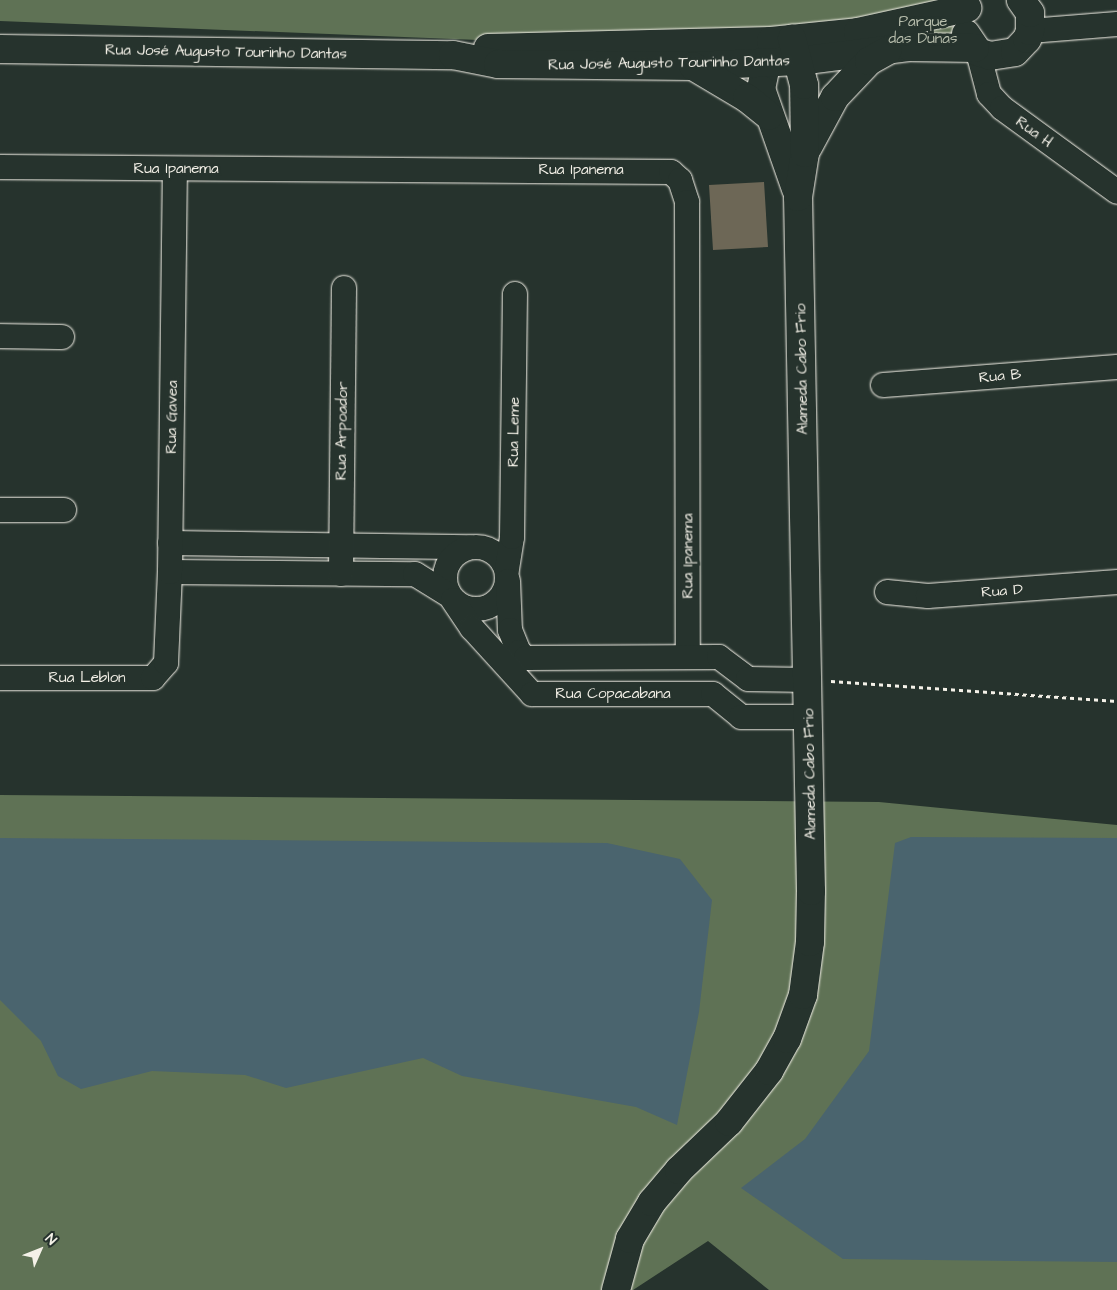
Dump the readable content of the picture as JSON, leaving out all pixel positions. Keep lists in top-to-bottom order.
{
  "streets": {
    "main road": ["Rua José Augusto Tourinho Dantas", "Alameda Cabo Frio"],
    "street": [
      "Rua H",
      "Rua Ipanema",
      "Rua B",
      "Rua Gavea",
      "Rua Arpoador",
      "Rua Leme",
      "Rua D",
      "Rua Leblon",
      "Rua Copacabana"
    ]
  },
  "crossings": [
    ["Rua José Augusto Tourinho Dantas", "Rua H"],
    ["Rua José Augusto Tourinho Dantas", "Alameda Cabo Frio"],
    ["Rua Ipanema", "Rua Gavea"],
    ["Rua Gavea", "Rua Leblon"],
    ["Rua Gavea", "Rua Copacabana"],
    ["Rua Arpoador", "Rua Copacabana"],
    ["Rua Leme", "Rua Copacabana"]
  ],
  "parks": ["Parque das Dunas"],
  "north": "top right"
}
